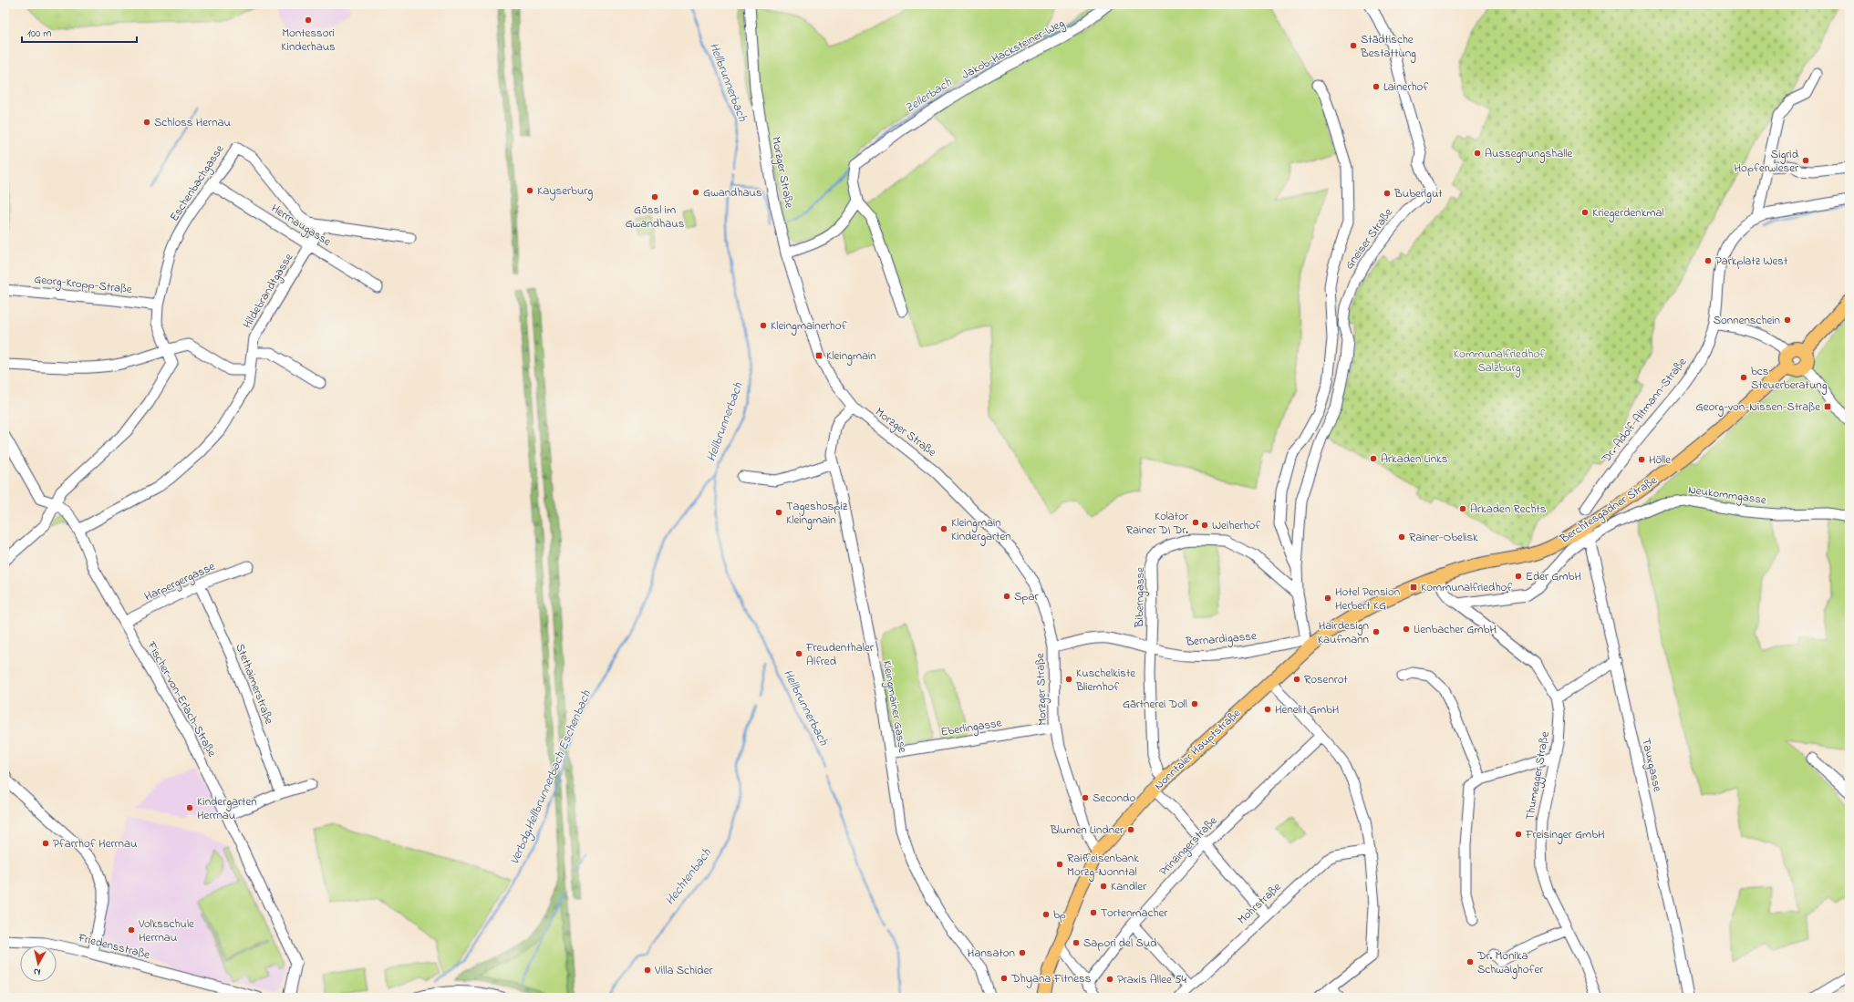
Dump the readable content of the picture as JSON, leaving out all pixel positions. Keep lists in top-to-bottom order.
{
  "streets": {
    "main road": ["Berchtesgadner Straße", "Nonntaler Hauptstraße"],
    "street": [
      "Jakob-Hacksteiner-Weg",
      "Morzger Straße",
      "Eschenbachgasse",
      "Herrnaugasse",
      "Gneiser Straße",
      "Georg-Kropp-Straße",
      "Hildebrandtgasse",
      "Dr.-Adolf-Altmann-Straße",
      "Neukommgasse",
      "Harpergergasse",
      "Biberngasse",
      "Bernardigasse",
      "Stethaimerstraße",
      "Fischer-von-Erlach-Straße",
      "Kleingmainer Gasse",
      "Eberlingasse",
      "Tauxgasse",
      "Thumegger Straße",
      "Prinzingerstraße",
      "Mohrstraße",
      "Friedensstraße"
    ]
  },
  "crossings": [
    ["Morzger Straße", "Bernardigasse"],
    ["Morzger Straße", "Kleingmainer Gasse"],
    ["Morzger Straße", "Eberlingasse"],
    ["Morzger Straße", "Nonntaler Hauptstraße"],
    ["Eschenbachgasse", "Herrnaugasse"],
    ["Eschenbachgasse", "Georg-Kropp-Straße"],
    ["Eschenbachgasse", "Hildebrandtgasse"],
    ["Eschenbachgasse", "Fischer-von-Erlach-Straße"],
    ["Herrnaugasse", "Hildebrandtgasse"],
    ["Gneiser Straße", "Biberngasse"],
    ["Gneiser Straße", "Bernardigasse"],
    ["Gneiser Straße", "Nonntaler Hauptstraße"],
    ["Hildebrandtgasse", "Fischer-von-Erlach-Straße"],
    ["Neukommgasse", "Tauxgasse"],
    ["Neukommgasse", "Thumegger Straße"],
    ["Berchtesgadner Straße", "Nonntaler Hauptstraße"],
    ["Berchtesgadner Straße", "Thumegger Straße"],
    ["Harpergergasse", "Stethaimerstraße"],
    ["Harpergergasse", "Fischer-von-Erlach-Straße"],
    ["Biberngasse", "Bernardigasse"],
    ["Biberngasse", "Nonntaler Hauptstraße"],
    ["Bernardigasse", "Nonntaler Hauptstraße"],
    ["Kleingmainer Gasse", "Eberlingasse"],
    ["Nonntaler Hauptstraße", "Thumegger Straße"]
  ],
  "water": [
    "Hellbrunnerbach",
    "Zellerbach",
    "Verbdg.Hellbrunnerbach Eschenbach",
    "Hechtenbach"
  ],
  "parks": ["Kommunalfriedhof Salzburg"],
  "places": {
    "other": [
      "Montessori Kinderhaus",
      "Städtische Bestattung",
      "Lainerhof",
      "Schloss Hernau",
      "Aussegnungshalle",
      "Sigrid Hopferwieser",
      "Kayserburg",
      "Gwandhaus",
      "Buberlgut",
      "Gössl im Gwandhaus",
      "Kriegerdenkmal",
      "Parkplatz West",
      "Sonnenschein",
      "Kleingmainerhof",
      "bcs Steuerberatung",
      "Arkaden Links",
      "Hölle",
      "Arkaden Rechts",
      "Tageshospiz Kleingmain",
      "Kolator Rainer DI Dr.",
      "Weiherhof",
      "Kleingmain Kindergarten",
      "Rainer-Obelisk",
      "Eder GmbH",
      "Spar",
      "Hotel Pension Herbert KG",
      "Lienbacher GmbH",
      "Hairdesign Kaufmann",
      "Freudenthaler Alfred",
      "Kuschelkiste Bliemhof",
      "Rosenrot",
      "Gärtnerei Doll",
      "Henelit GmbH",
      "Secondo",
      "Kindergarten Herrnau",
      "Blumen Lindner",
      "Freisinger GmbH",
      "Pfarrhof Herrnau",
      "Raiffeisenbank Morzg-Nonntal",
      "Kandler",
      "Tortenmacher",
      "bp",
      "Volksschule Herrnau",
      "Sapori del Sud",
      "Hansaton",
      "Dr. Monika Schwaighofer",
      "Villa Schider",
      "Dhyana Fitness",
      "Praxis Allee 54"
    ],
    "transit": ["Kleingmain", "Georg-von-Nissen-Straße", "Kommunalfriedhof"]
  },
  "scale_bar": "100 m",
  "north": "bottom"
}
